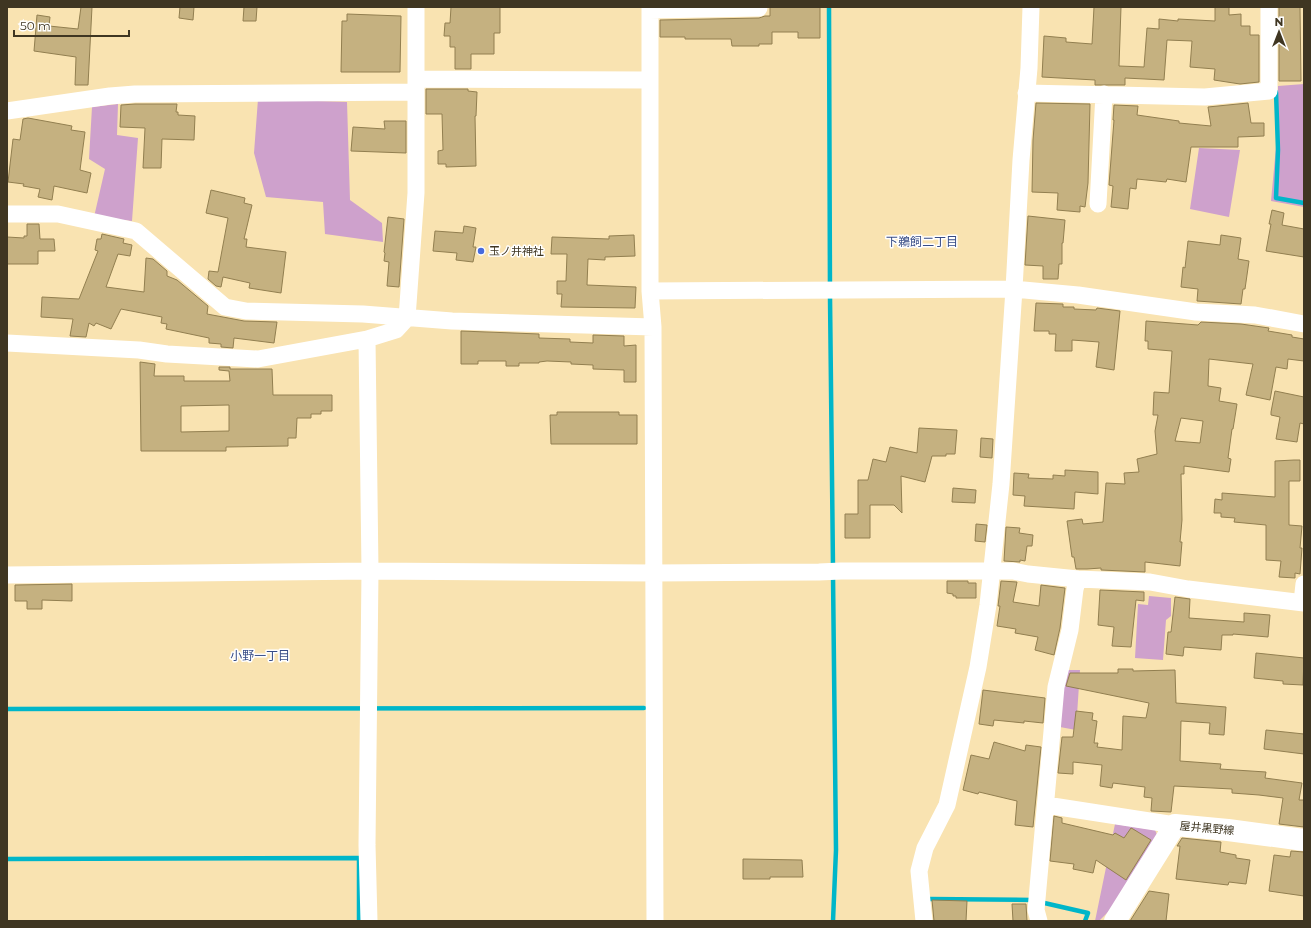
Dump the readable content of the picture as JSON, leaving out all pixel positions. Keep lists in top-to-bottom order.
{
  "streets": {
    "main road": ["屋井黒野線"]
  },
  "districts": ["下鵜飼二丁目", "小野一丁目"],
  "places": ["玉ノ井神社"],
  "scale_bar": "50 m",
  "north": "top"
}
